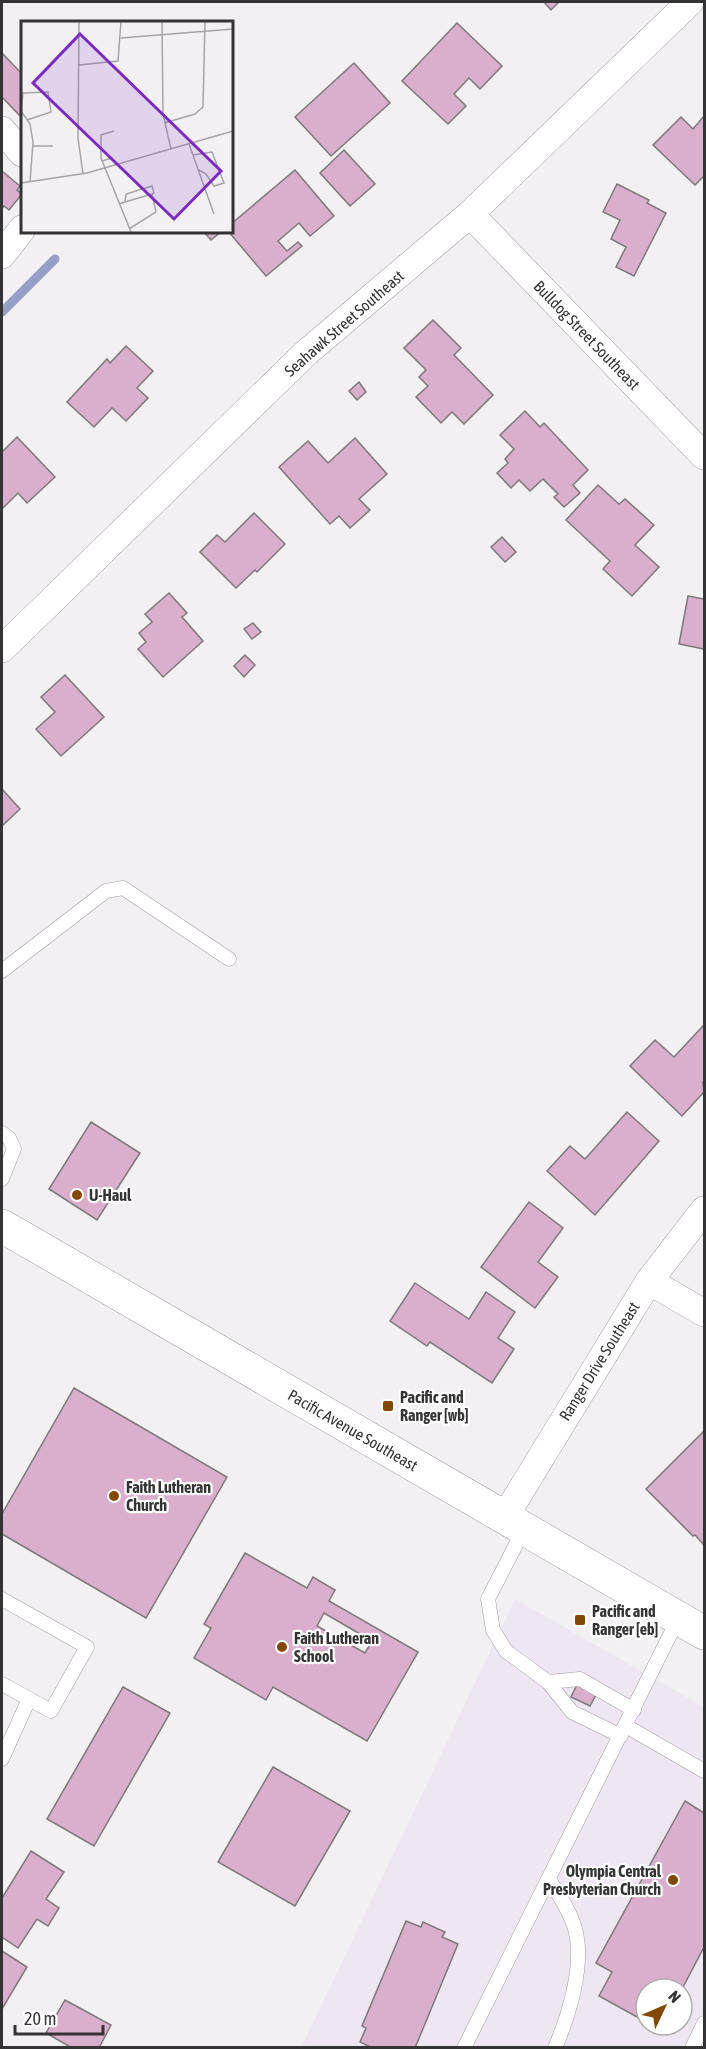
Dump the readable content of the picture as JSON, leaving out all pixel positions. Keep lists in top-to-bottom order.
{
  "streets": {
    "main road": ["Pacific Avenue Southeast"],
    "street": ["Seahawk Street Southeast", "Bulldog Street Southeast", "Ranger Drive Southeast"]
  },
  "crossings": [
    ["Seahawk Street Southeast", "Bulldog Street Southeast"],
    ["Ranger Drive Southeast", "Pacific Avenue Southeast"]
  ],
  "places": {
    "other": [
      "U-Haul",
      "Faith Lutheran Church",
      "Faith Lutheran School",
      "Olympia Central Presbyterian Church"
    ],
    "transit": ["Pacific and Ranger [wb]", "Pacific and Ranger [eb]"]
  },
  "scale_bar": "20 m",
  "north": "top right"
}
